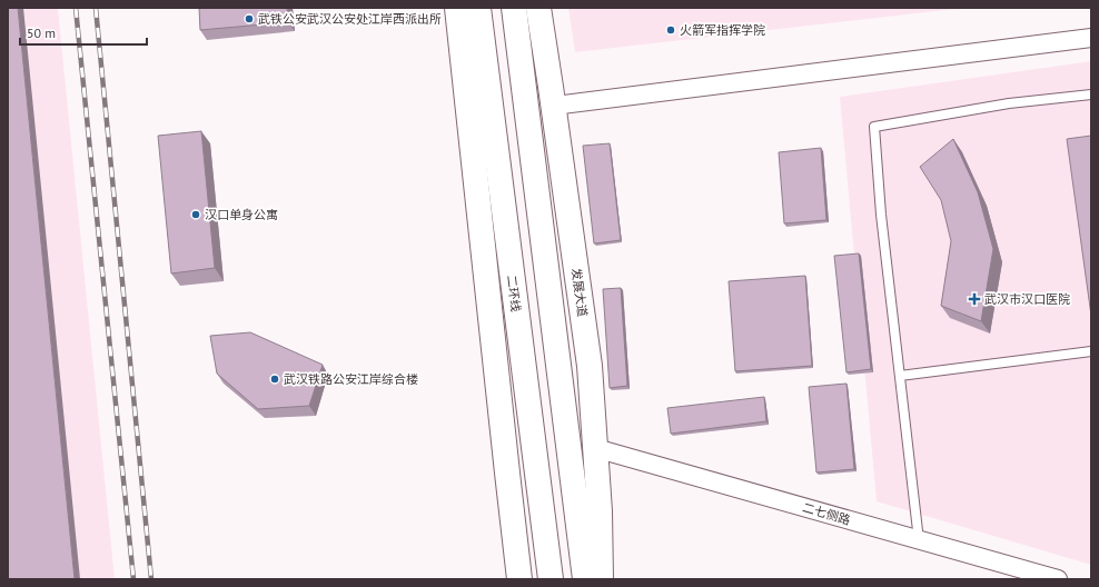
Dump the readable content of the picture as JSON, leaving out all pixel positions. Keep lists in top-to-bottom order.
{
  "streets": {
    "main road": ["发展大道", "二环线"],
    "street": ["二七侧路"]
  },
  "crossings": [
    ["发展大道", "二七侧路"]
  ],
  "places": {
    "other": [
      "武铁公安武汉公安处江岸西派出所",
      "火箭军指挥学院",
      "汉口单身公寓",
      "武汉铁路公安江岸综合楼"
    ],
    "health": ["武汉市汉口医院"]
  },
  "scale_bar": "50 m"
}
